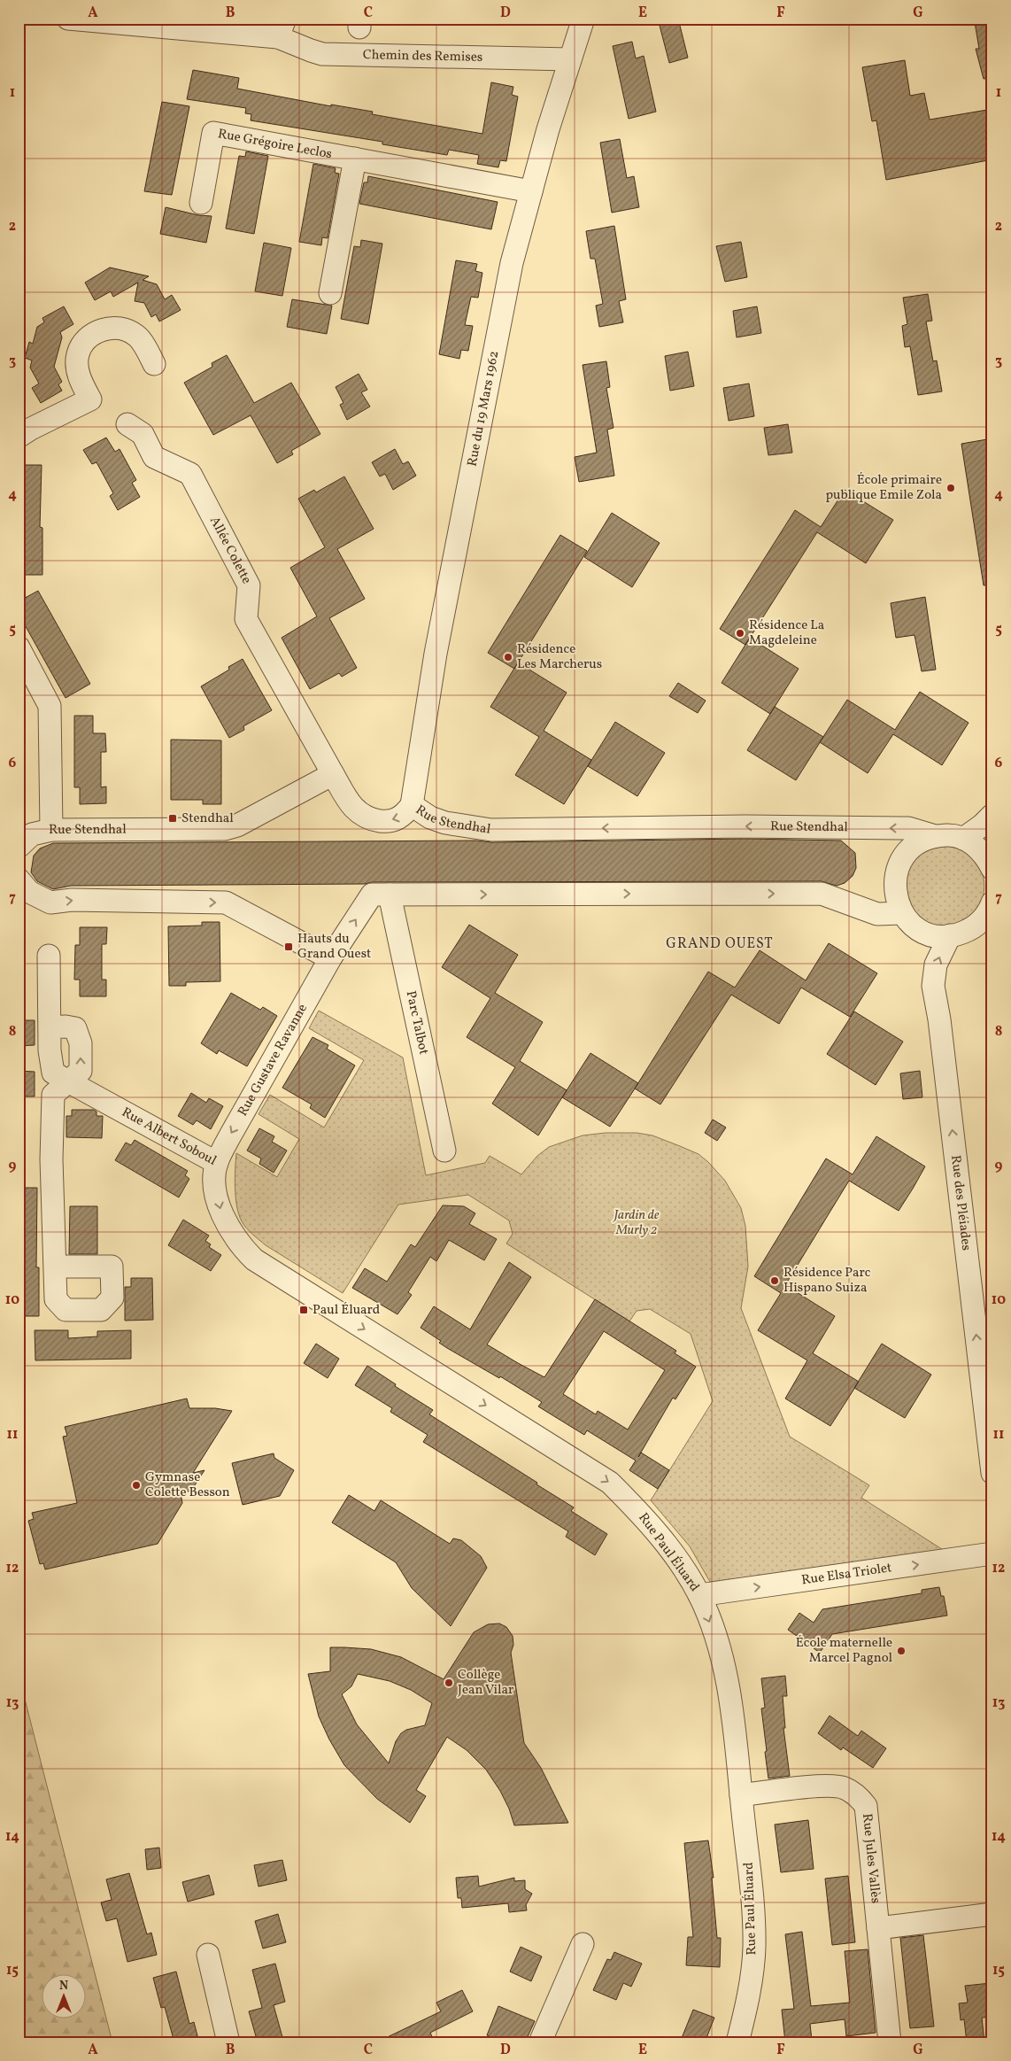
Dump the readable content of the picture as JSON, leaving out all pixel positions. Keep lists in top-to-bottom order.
{
  "streets": {
    "street": [
      "Chemin des Remises",
      "Rue Grégoire Leclos",
      "Rue du 19 Mars 1962",
      "Allée Colette",
      "Rue Stendhal",
      "Parc Talbot",
      "Rue Gustave Ravanne",
      "Rue Albert Soboul",
      "Rue des Pléiades",
      "Rue Paul Éluard",
      "Rue Elsa Triolet",
      "Rue Jules Vallès"
    ]
  },
  "crossings": [
    ["Chemin des Remises", "Rue du 19 Mars 1962"],
    ["Rue Grégoire Leclos", "Rue du 19 Mars 1962"],
    ["Rue du 19 Mars 1962", "Rue Stendhal"],
    ["Allée Colette", "Rue Stendhal"],
    ["Rue Gustave Ravanne", "Rue Albert Soboul"],
    ["Rue Albert Soboul", "Rue Paul Éluard"],
    ["Rue Paul Éluard", "Rue Elsa Triolet"],
    ["Rue Paul Éluard", "Rue Jules Vallès"]
  ],
  "one_way": [
    "Rue Gustave Ravanne",
    "Rue Albert Soboul",
    "Rue des Pléiades",
    "Rue Paul Éluard",
    "Rue Elsa Triolet"
  ],
  "districts": ["GRAND OUEST"],
  "parks": ["Jardin de Murly 2"],
  "places": {
    "other": [
      "École primaire publique Emile Zola",
      "Résidence La Magdeleine",
      "Résidence Les Marcherus",
      "Résidence Parc Hispano Suiza",
      "Gymnase Colette Besson",
      "École maternelle Marcel Pagnol",
      "Collège Jean Vilar"
    ],
    "transit": ["Stendhal", "Hauts du Grand Ouest", "Paul Éluard"]
  },
  "north": "top",
  "grid": {
    "columns": [
      "A",
      "B",
      "C",
      "D",
      "E",
      "F",
      "G"
    ],
    "rows": [
      "1",
      "2",
      "3",
      "4",
      "5",
      "6",
      "7",
      "8",
      "9",
      "10",
      "11",
      "12",
      "13",
      "14",
      "15"
    ]
  }
}
